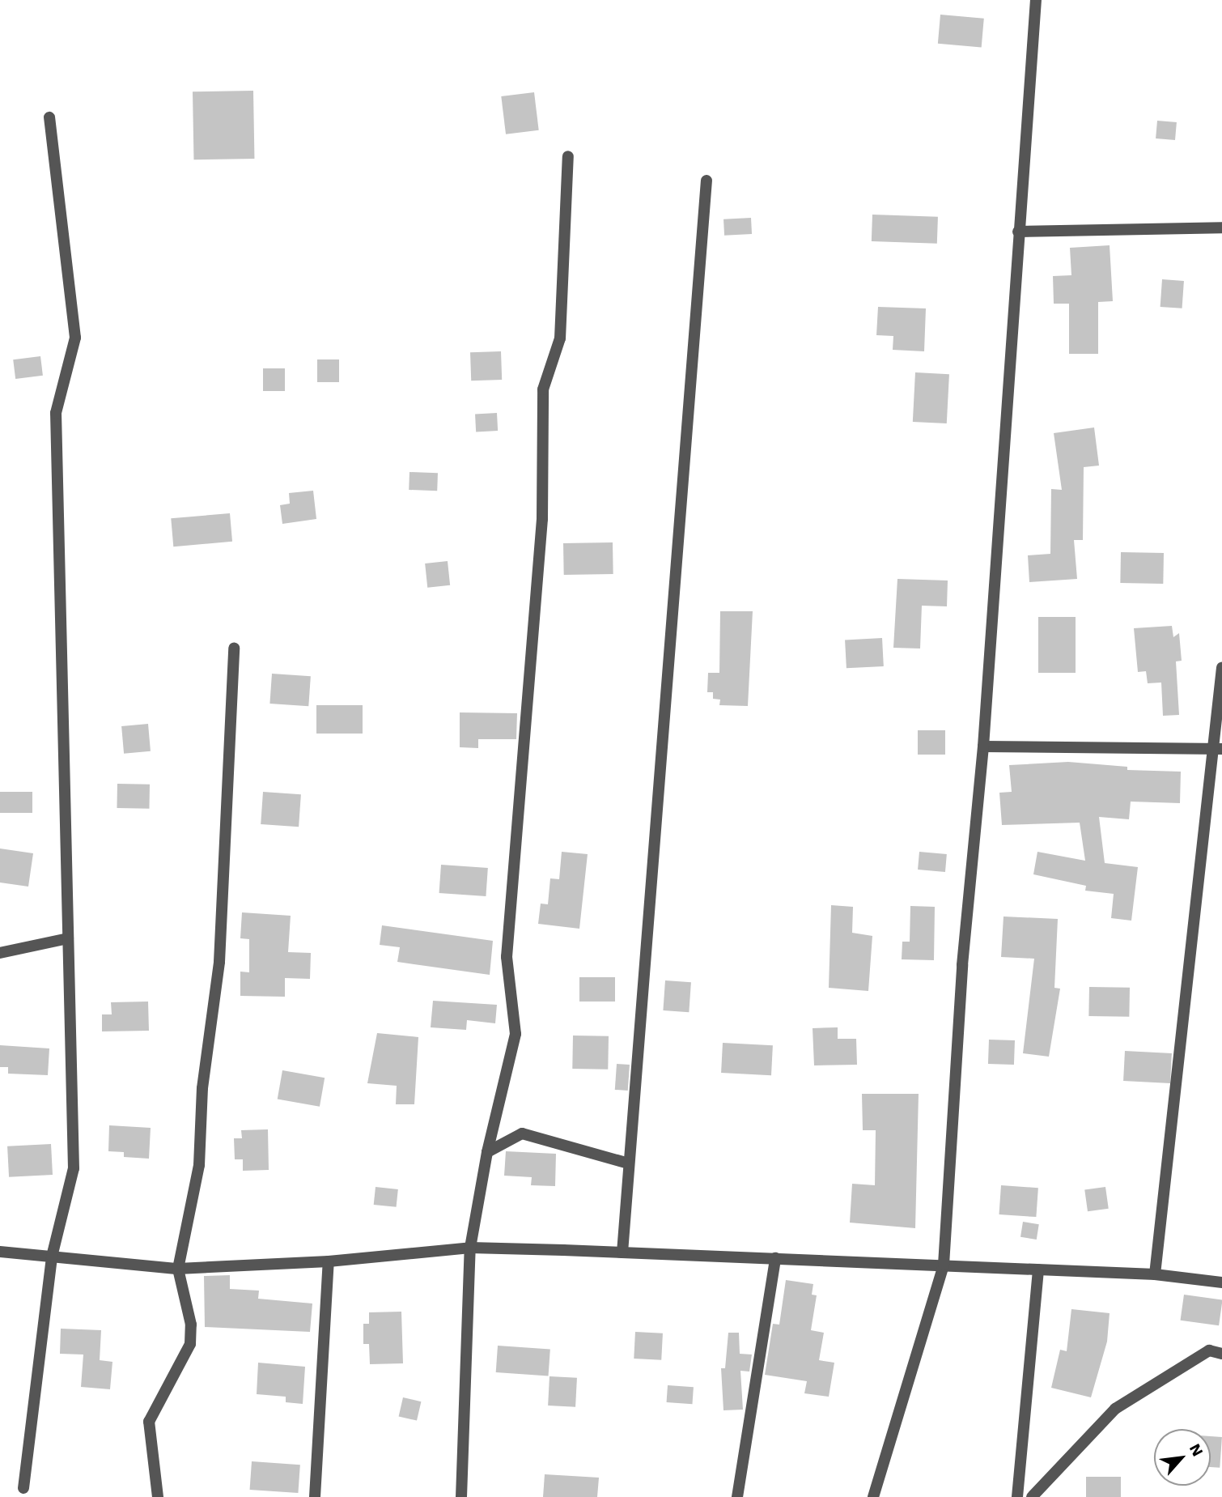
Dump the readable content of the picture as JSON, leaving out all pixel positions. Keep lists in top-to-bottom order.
{
  "north": "top right"
}
